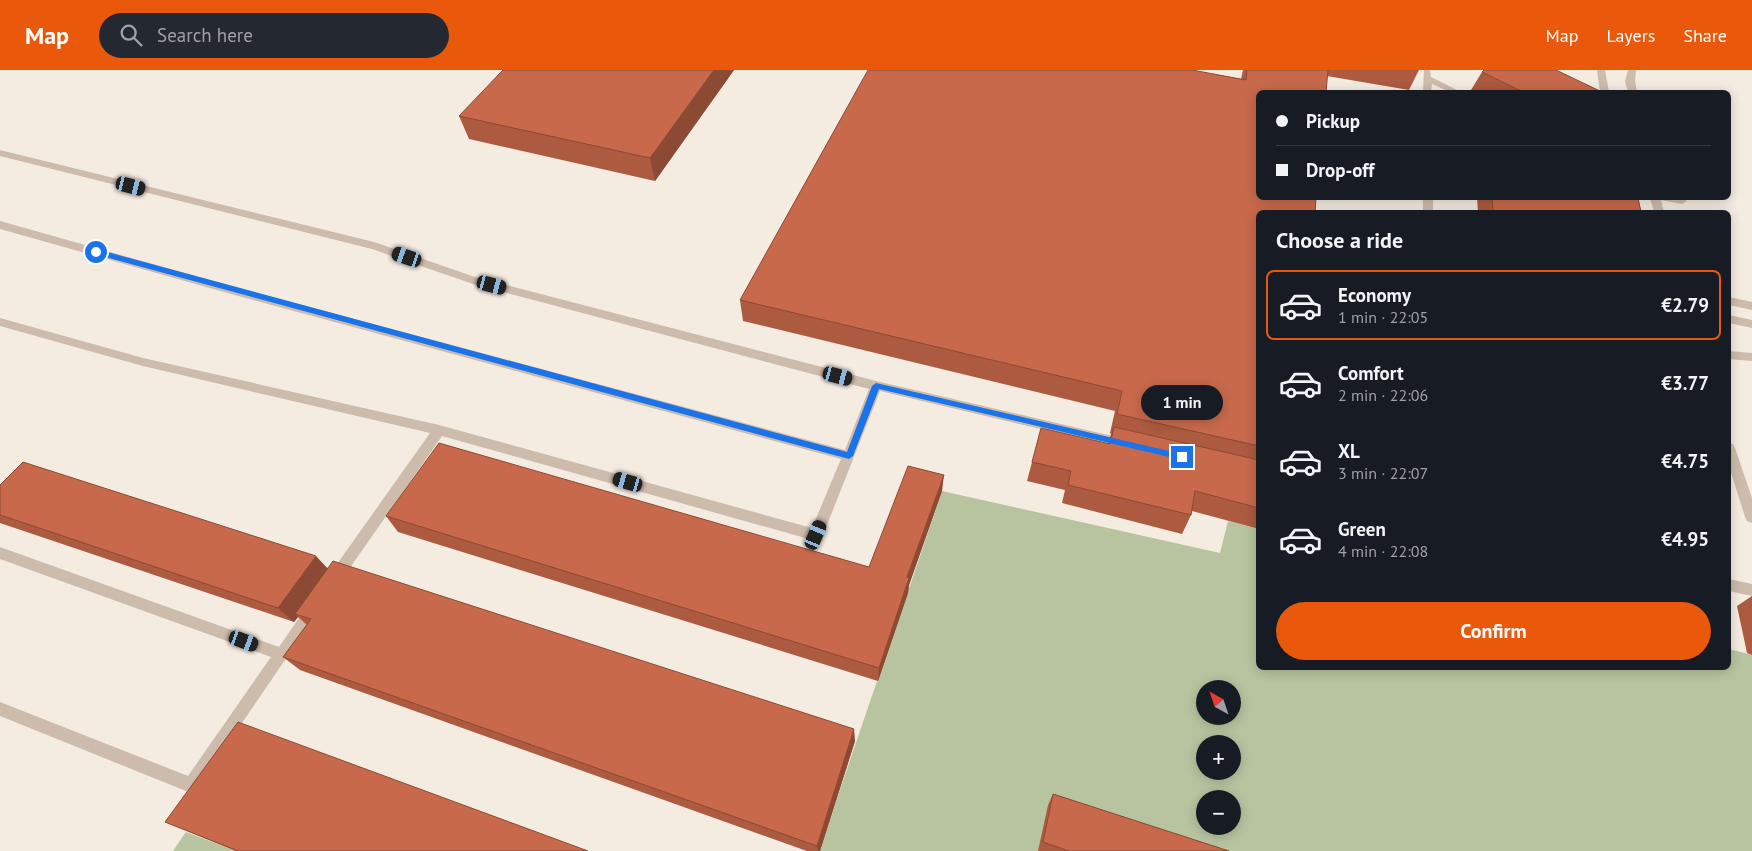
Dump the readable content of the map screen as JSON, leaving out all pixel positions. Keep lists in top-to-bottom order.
{
  "north": "top left",
  "page": {
    "header": "Map",
    "search": "Search here",
    "nav": ["Map", "Layers", "Share"],
    "banner": ["Pickup", "Drop-off"],
    "heading": "Choose a ride",
    "list": [
      {
        "name": "Economy",
        "note": "1 min · 22:05",
        "value": "€2.79"
      },
      {
        "name": "Comfort",
        "note": "2 min · 22:06",
        "value": "€3.77"
      },
      {
        "name": "XL",
        "note": "3 min · 22:07",
        "value": "€4.75"
      },
      {
        "name": "Green",
        "note": "4 min · 22:08",
        "value": "€4.95"
      }
    ],
    "bubble": "1 min",
    "buttons": "Confirm",
    "map_buttons": ["+", "−"]
  }
}
